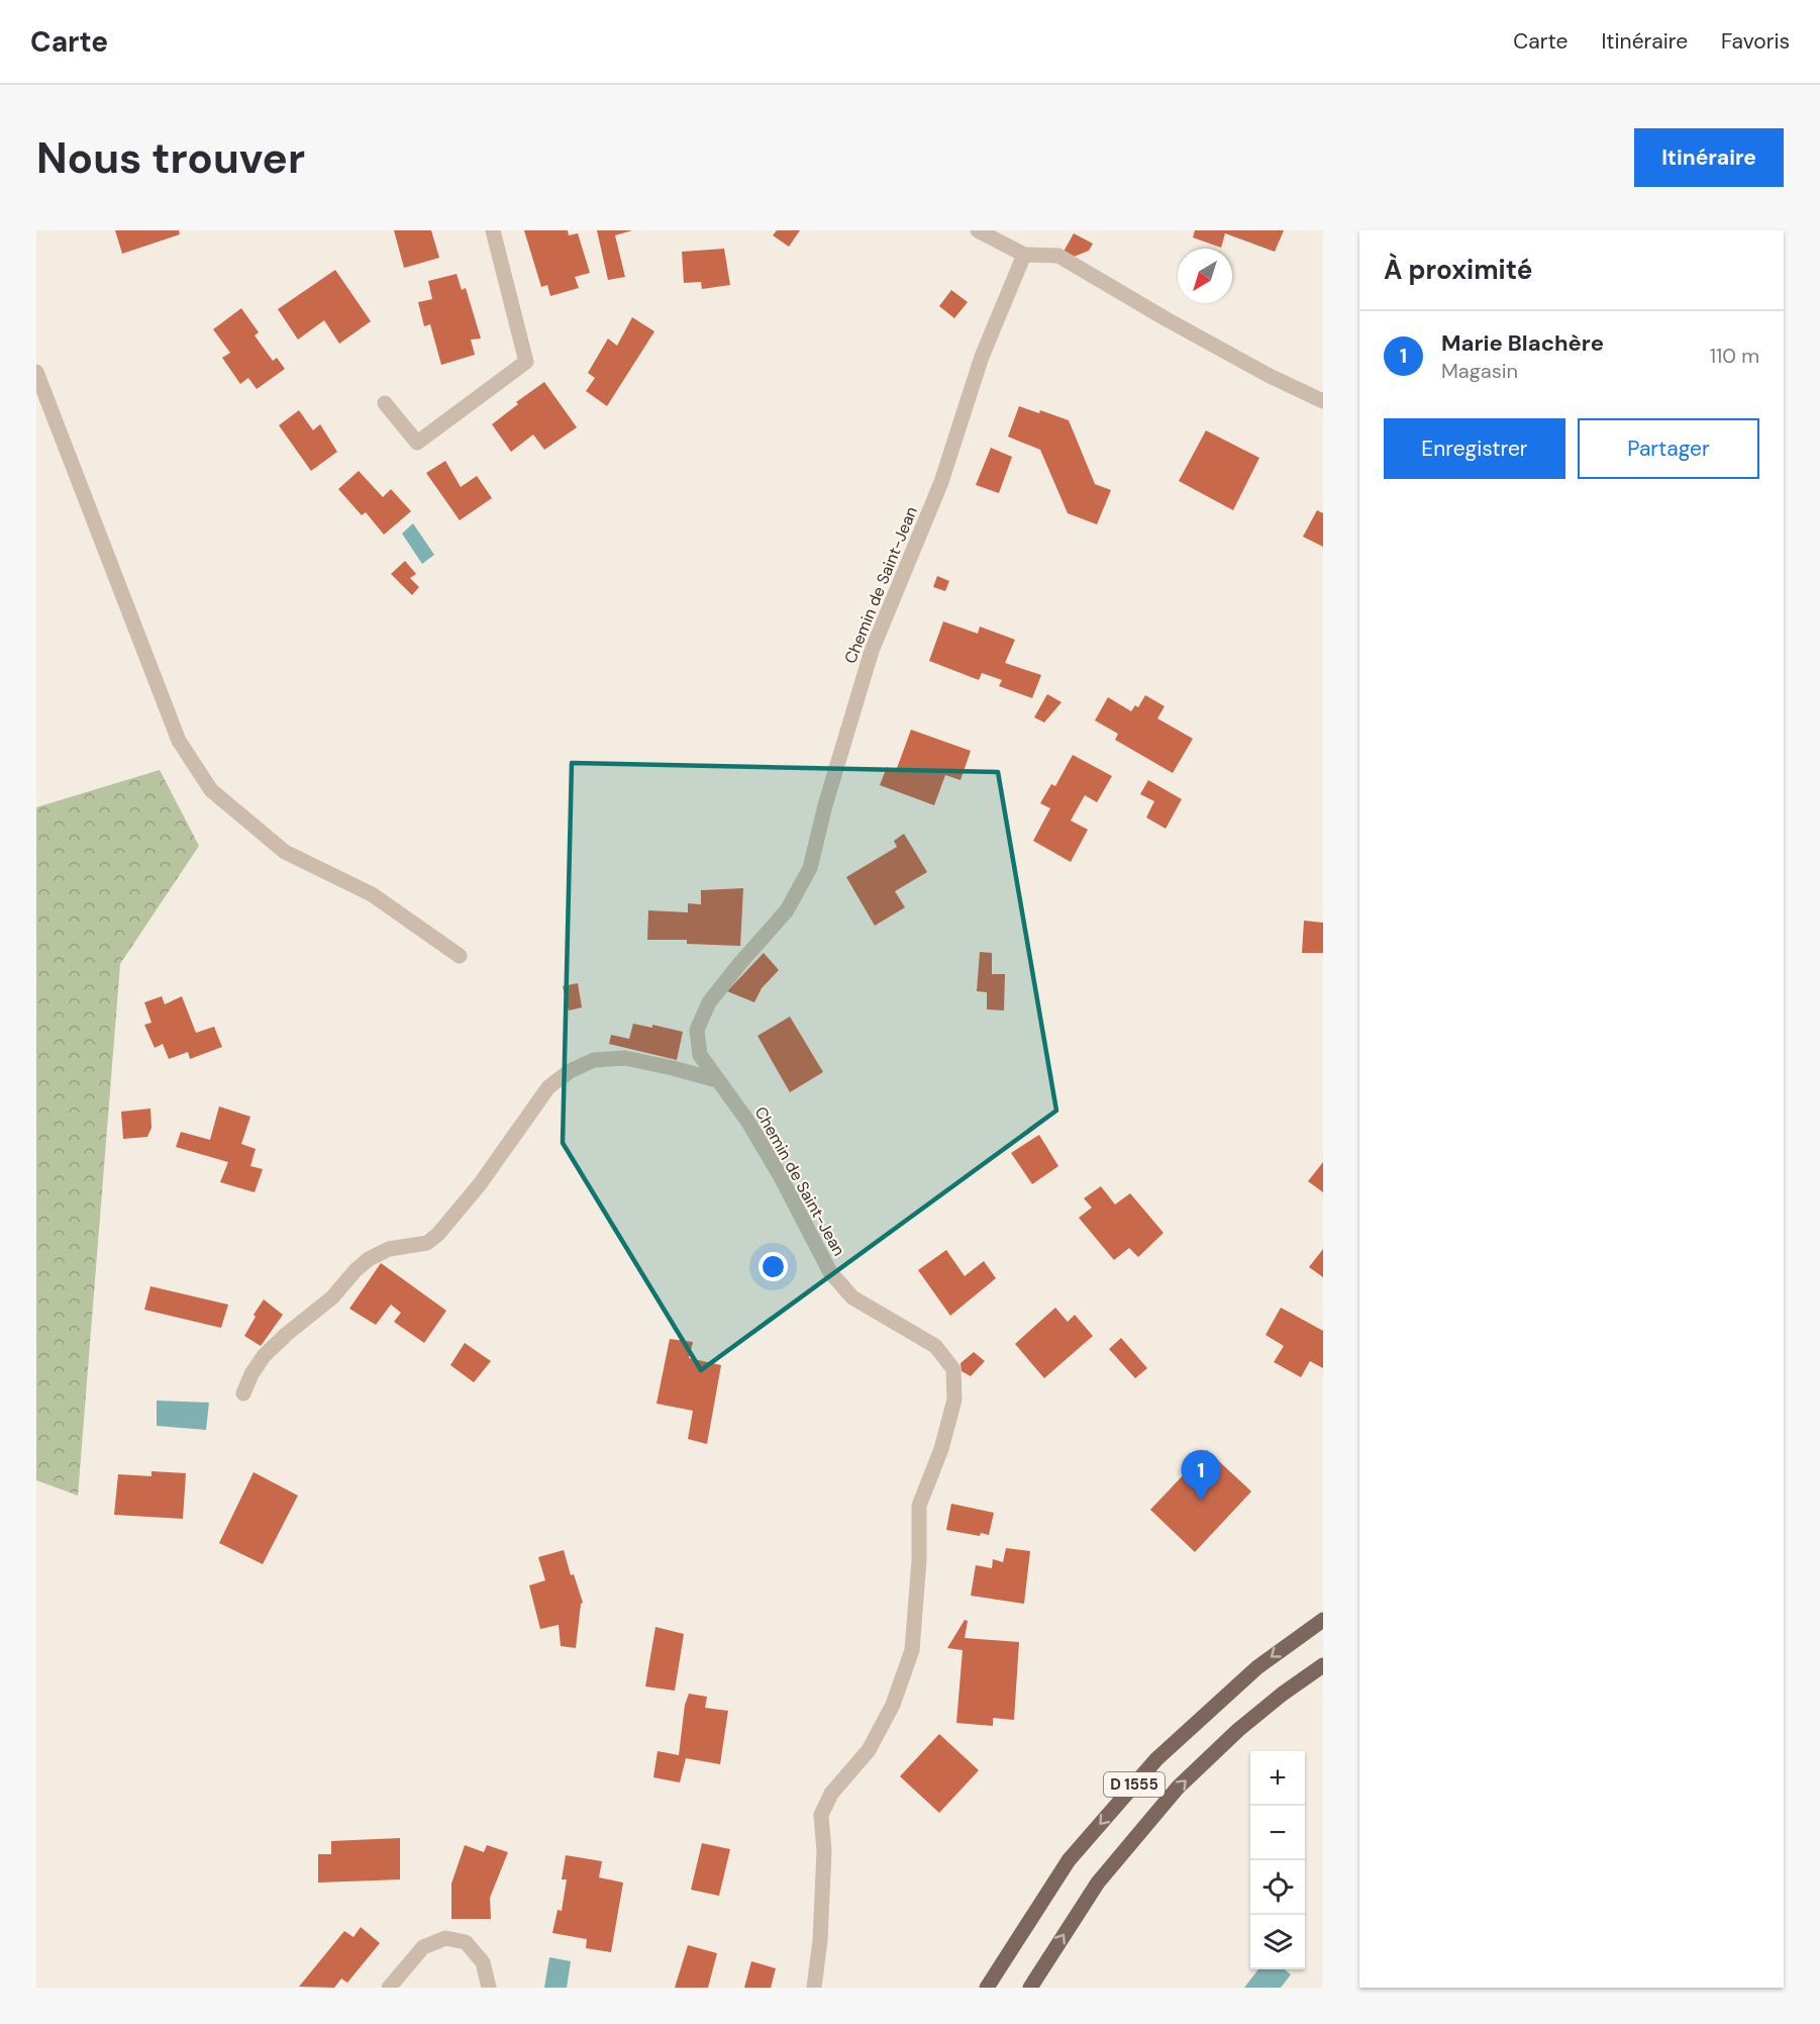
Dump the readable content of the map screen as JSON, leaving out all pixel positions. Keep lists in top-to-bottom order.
{
  "streets": {
    "main road": ["D 1555"],
    "street": ["Chemin de Saint-Jean"]
  },
  "north": "bottom left",
  "page": {
    "header": "Carte",
    "nav": ["Carte", "Itinéraire", "Favoris"],
    "buttons": [
      "Itinéraire",
      ["Enregistrer", "Partager"]
    ],
    "title": "Nous trouver",
    "heading": "À proximité",
    "list": [
      {
        "mark": "1",
        "name": "Marie Blachère",
        "note": "Magasin",
        "value": "110 m"
      }
    ],
    "pins": "1",
    "map_buttons": ["+", "−"]
  }
}
